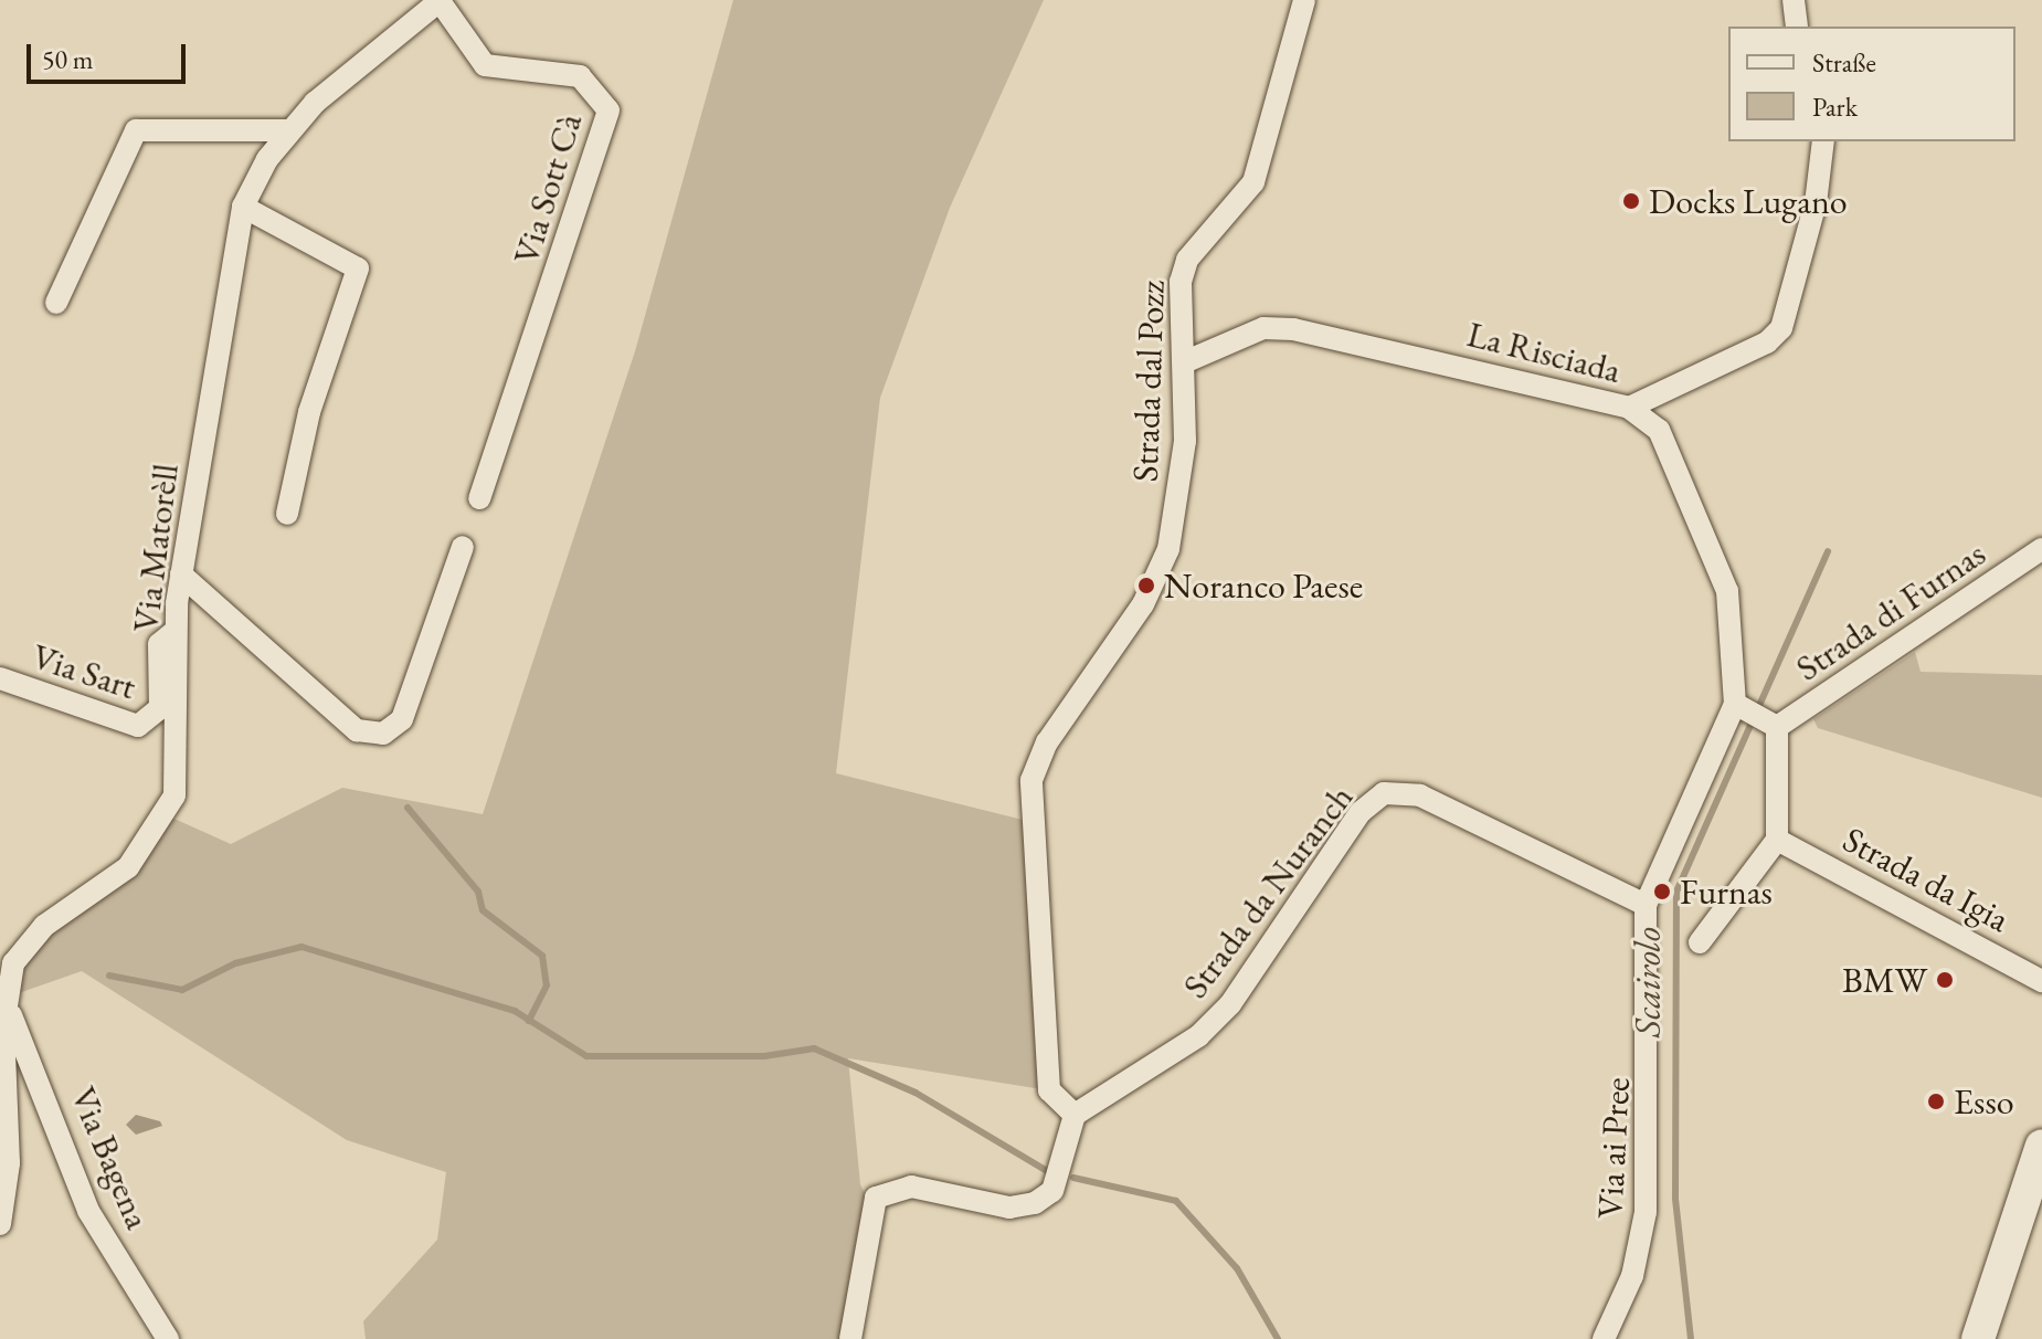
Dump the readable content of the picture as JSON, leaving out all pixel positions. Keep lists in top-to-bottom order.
{
  "streets": {
    "street": [
      "Via Sott Cà",
      "La Risciada",
      "Strada dal Pozz",
      "Via Matorèll",
      "Strada di Furnas",
      "Via Sart",
      "Strada da Igia",
      "Strada da Nuranch",
      "Via ai Pree",
      "Via Bagena"
    ]
  },
  "crossings": [
    ["Via Sott Cà", "Via Matorèll"],
    ["La Risciada", "Strada dal Pozz"],
    ["La Risciada", "Via ai Pree"],
    ["Strada dal Pozz", "Strada da Nuranch"],
    ["Via Matorèll", "Via Sart"],
    ["Via Matorèll", "Via Bagena"],
    ["Strada da Nuranch", "Via ai Pree"]
  ],
  "water": ["Scairolo"],
  "places": [
    "Docks Lugano",
    "Noranco Paese",
    "Furnas",
    "BMW",
    "Esso"
  ],
  "legend": ["Straße", "Park"],
  "scale_bar": "50 m"
}
